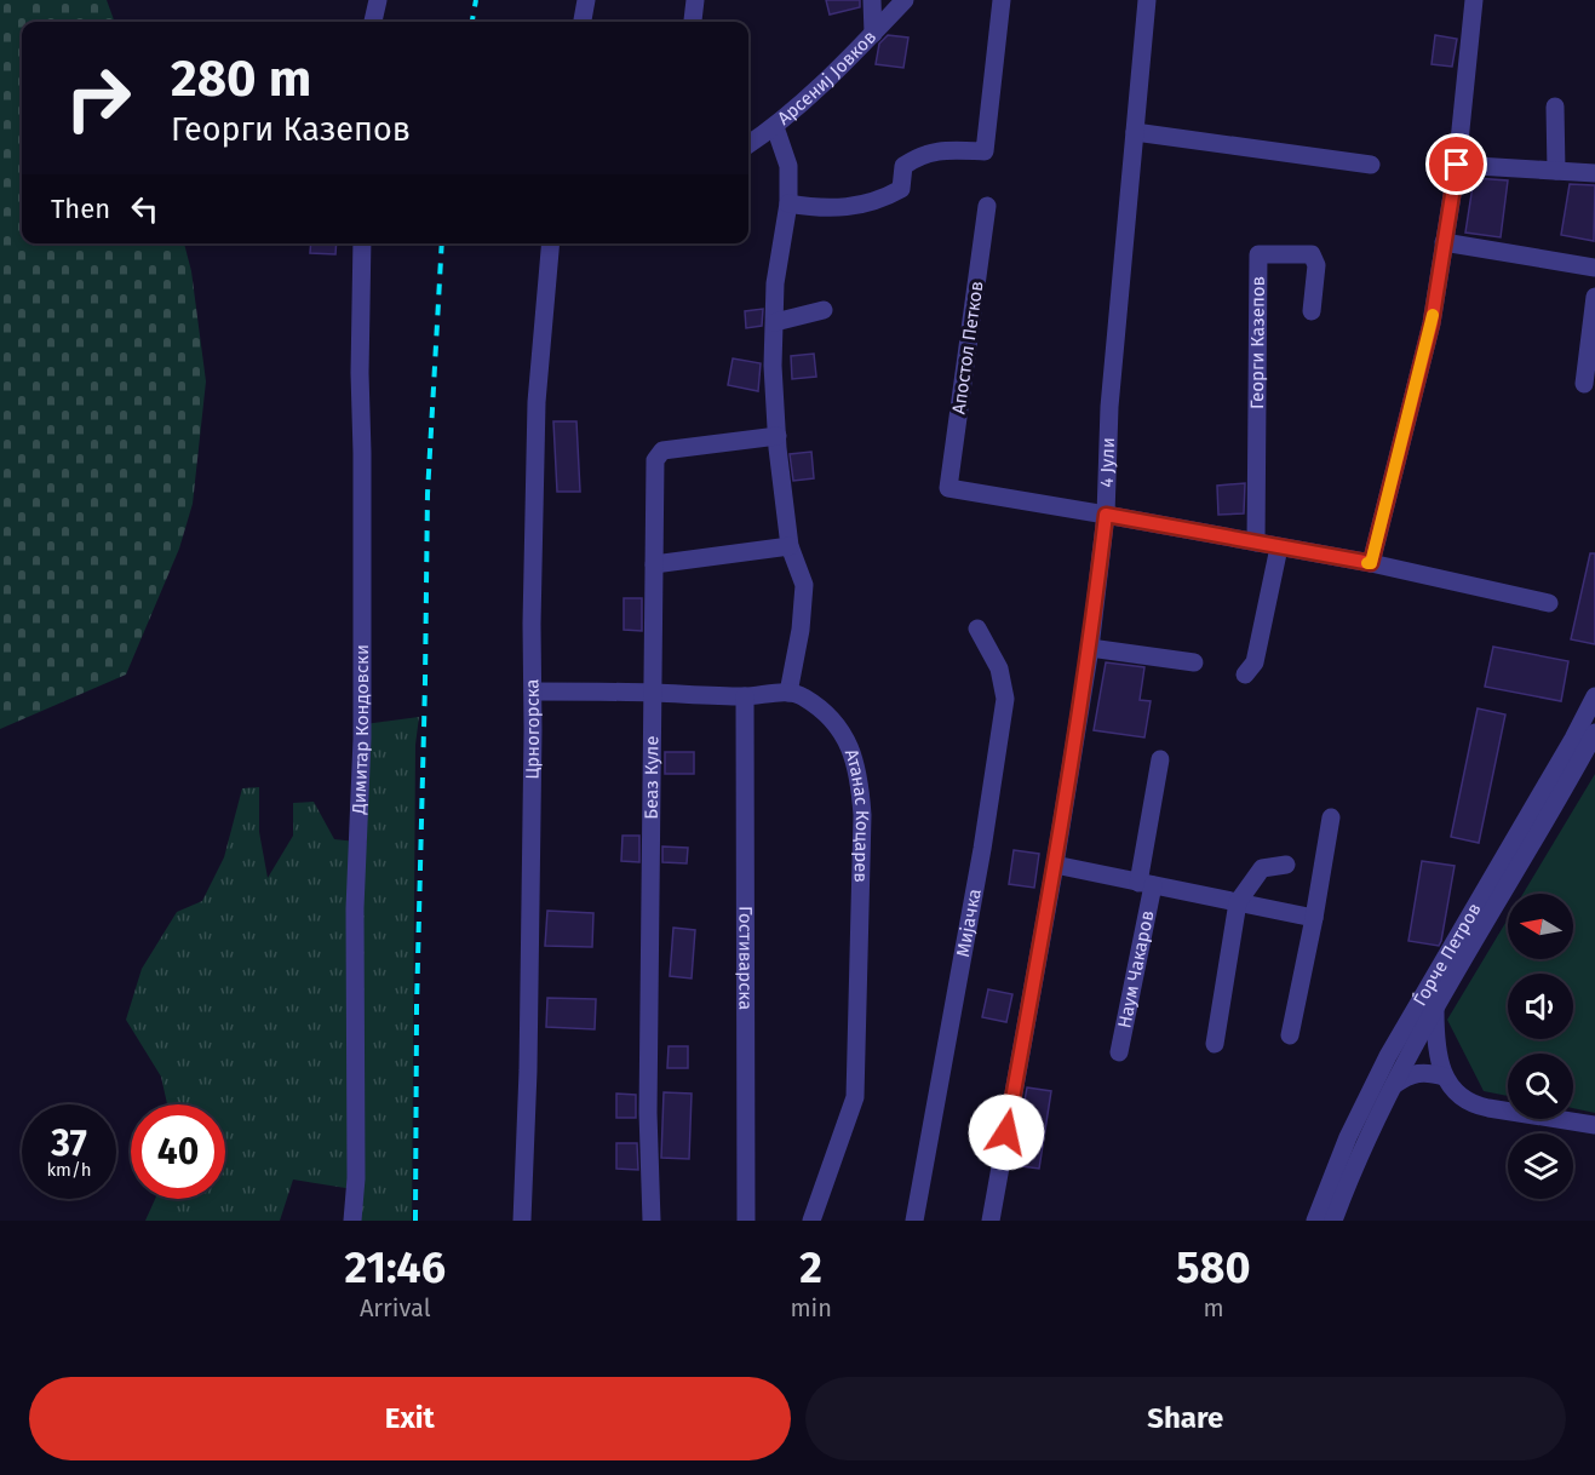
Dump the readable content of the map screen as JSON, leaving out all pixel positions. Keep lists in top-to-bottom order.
{
  "streets": {
    "street": [
      "Арсениј Јовков",
      "Георги Казепов",
      "Апостол Петков",
      "4 Јули",
      "Димитар Кондовски",
      "Црногорска",
      "Беаз Куле",
      "Атанас Коцарев",
      "Мијачка",
      "Ѓорче Петров",
      "Гостиварска",
      "Наум Чакаров"
    ]
  },
  "crossings": [
    ["Апостол Петков", "4 Јули"],
    ["4 Јули", "Наум Чакаров"]
  ],
  "north": "left",
  "page": {
    "turn": ["280 m", "Георги Казепов"],
    "then": "Then",
    "speed": "37 km/h",
    "limit": "40",
    "eta": [
      "21:46",
      "Arrival",
      "2",
      "min",
      "580",
      "m"
    ],
    "buttons": ["Exit", "Share"]
  }
}
